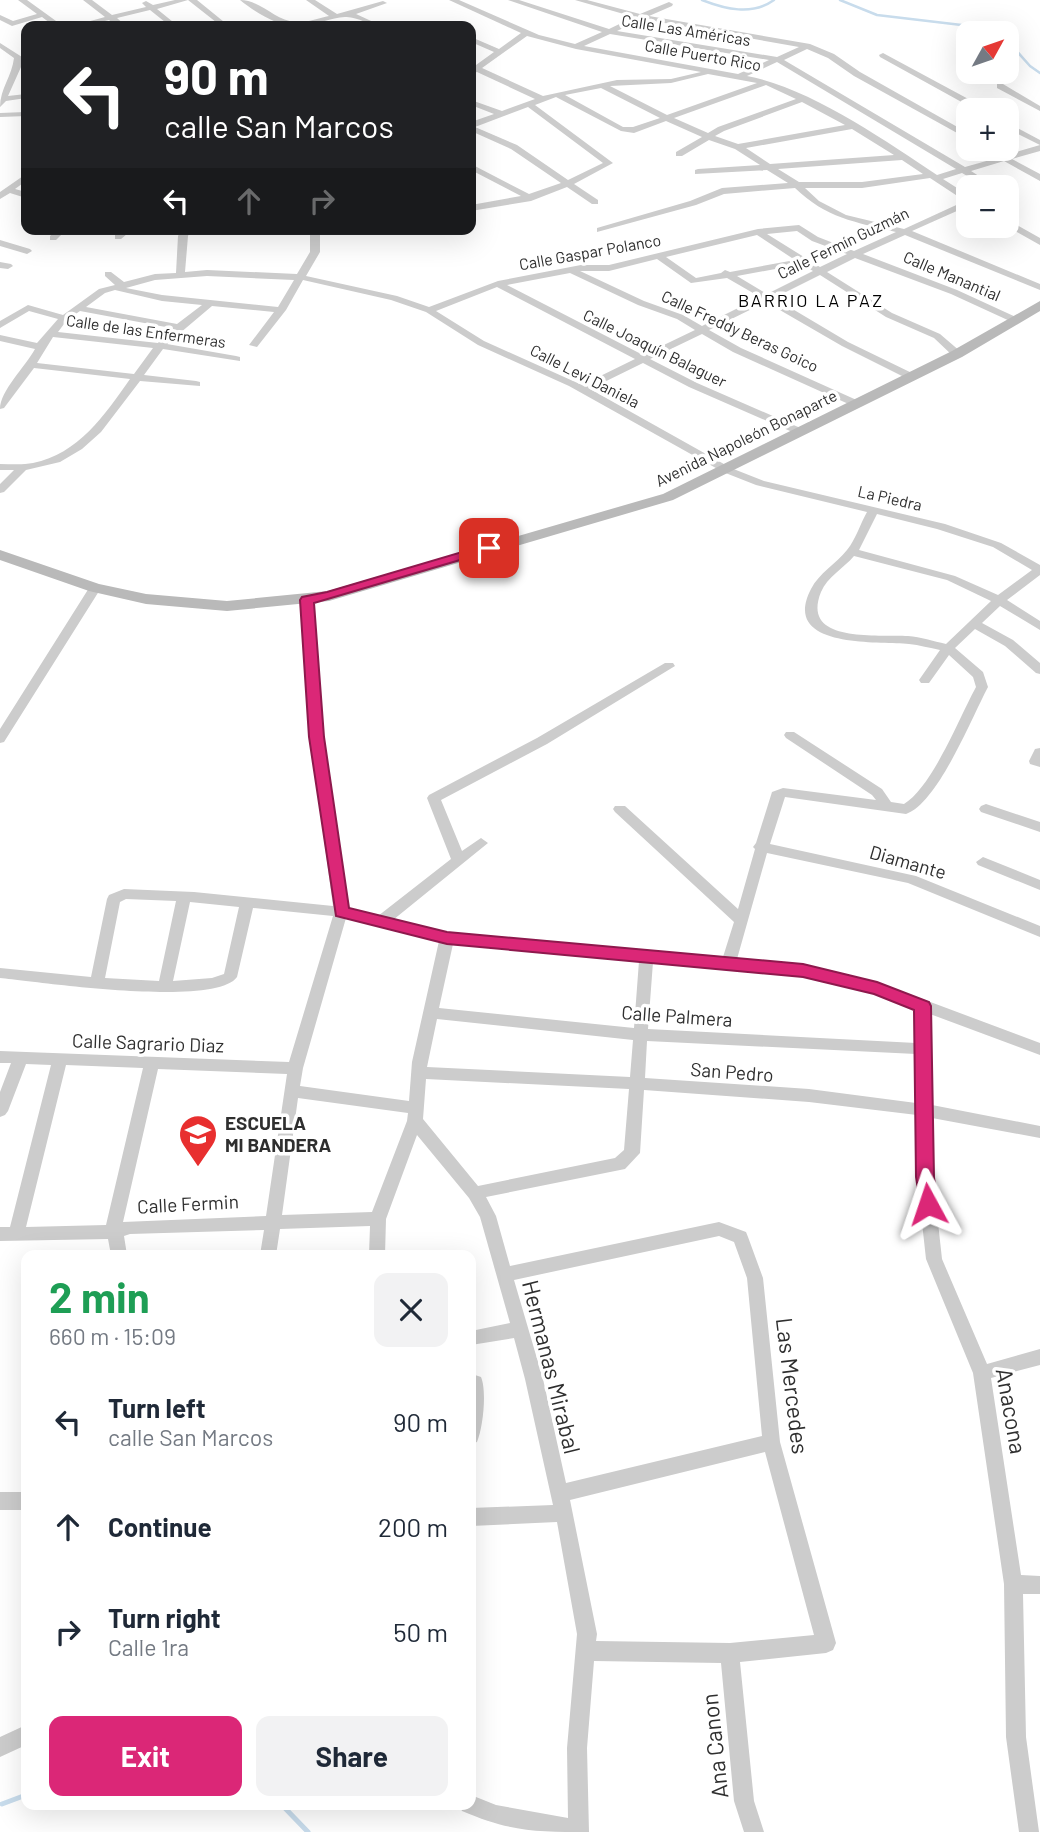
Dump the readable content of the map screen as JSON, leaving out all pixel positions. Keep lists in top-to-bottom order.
{
  "streets": {
    "main road": ["Avenida Napoleón Bonaparte"],
    "street": [
      "Calle Las Américas",
      "Calle Puerto Rico",
      "Calle Fermín Guzmán",
      "Calle Gaspar Polanco",
      "Calle Manantial",
      "Calle de las Enfermeras",
      "Calle Freddy Beras Goico",
      "Calle Joaquín Balaguer",
      "Calle Levi Daniela",
      "La Piedra",
      "Diamante",
      "Calle Palmera",
      "Calle Sagrario Diaz",
      "San Pedro",
      "Calle Fermin",
      "Hermanas Mirabal",
      "Las Mercedes",
      "Anacona",
      "Ana Canon"
    ]
  },
  "crossings": [
    ["Calle Fermín Guzmán", "Calle Manantial"],
    ["Calle Fermín Guzmán", "Calle Freddy Beras Goico"],
    ["Calle Fermín Guzmán", "Calle Joaquín Balaguer"],
    ["Calle Fermín Guzmán", "Calle Levi Daniela"],
    ["Calle Gaspar Polanco", "Calle Manantial"],
    ["Calle Gaspar Polanco", "Calle Freddy Beras Goico"],
    ["Calle Gaspar Polanco", "Calle Joaquín Balaguer"],
    ["Calle Gaspar Polanco", "Calle Levi Daniela"],
    ["Calle Manantial", "Avenida Napoleón Bonaparte"],
    ["Calle de las Enfermeras", "Calle Levi Daniela"],
    ["Calle Freddy Beras Goico", "Avenida Napoleón Bonaparte"],
    ["Calle Joaquín Balaguer", "Avenida Napoleón Bonaparte"],
    ["Calle Levi Daniela", "Avenida Napoleón Bonaparte"],
    ["Calle Levi Daniela", "La Piedra"],
    ["Avenida Napoleón Bonaparte", "La Piedra"],
    ["Calle Palmera", "Anacona"],
    ["San Pedro", "Anacona"],
    ["Hermanas Mirabal", "Las Mercedes"],
    ["Las Mercedes", "Ana Canon"]
  ],
  "districts": ["BARRIO LA PAZ"],
  "places": {
    "school or university": ["ESCUELA MI BANDERA"]
  },
  "north": "top right",
  "page": {
    "map_buttons": ["+", "−"],
    "turn": ["90 m", "calle San Marcos"],
    "heading": ["2 min", "660 m · 15:09"],
    "list": [
      {
        "name": "Turn left",
        "note": "calle San Marcos",
        "value": "90 m"
      },
      {
        "name": "Continue",
        "value": "200 m"
      },
      {
        "name": "Turn right",
        "note": "Calle 1ra",
        "value": "50 m"
      }
    ],
    "buttons": ["Exit", "Share"]
  }
}
